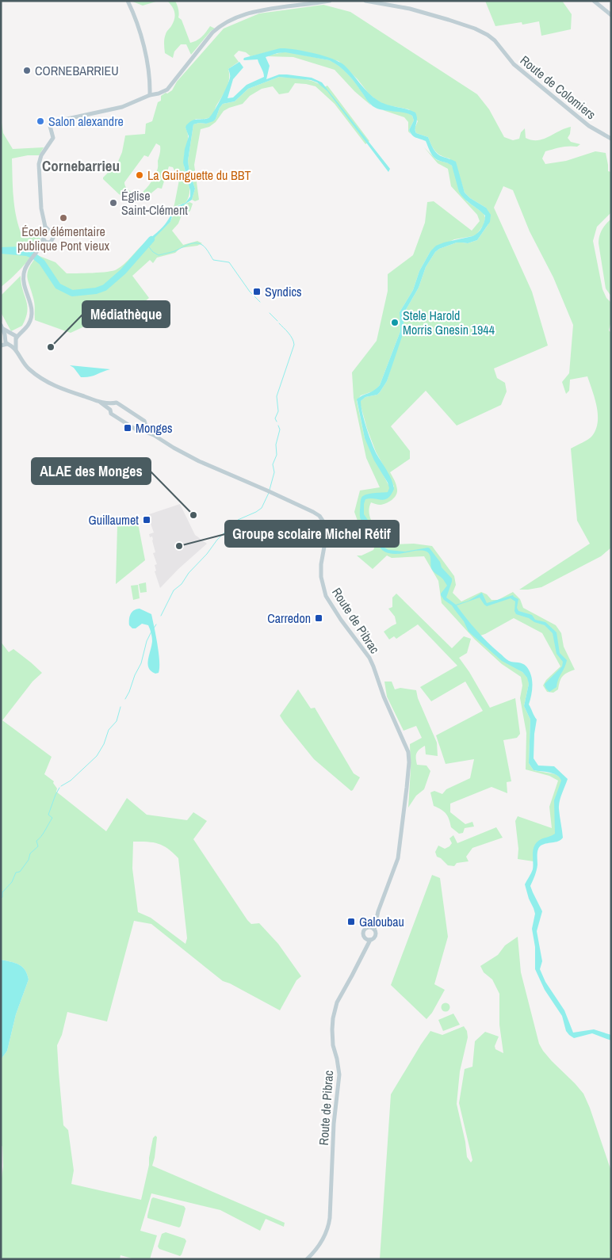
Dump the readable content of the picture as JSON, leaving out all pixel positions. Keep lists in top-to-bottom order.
{
  "streets": {
    "main road": ["Route de Colomiers", "Route de Pibrac"]
  },
  "districts": ["Cornebarrieu"],
  "places": {
    "other": [
      "CORNEBARRIEU",
      "Salon alexandre",
      "La Guinguette du BBT",
      "Église Saint-Clément",
      "École élémentaire publique Pont vieux",
      "Stele Harold Morris Gnesin 1944",
      "Médiathèque",
      "ALAE des Monges",
      "Groupe scolaire Michel Rétif"
    ],
    "transit": [
      "Syndics",
      "Monges",
      "Guillaumet",
      "Carredon",
      "Galoubau"
    ]
  }
}
